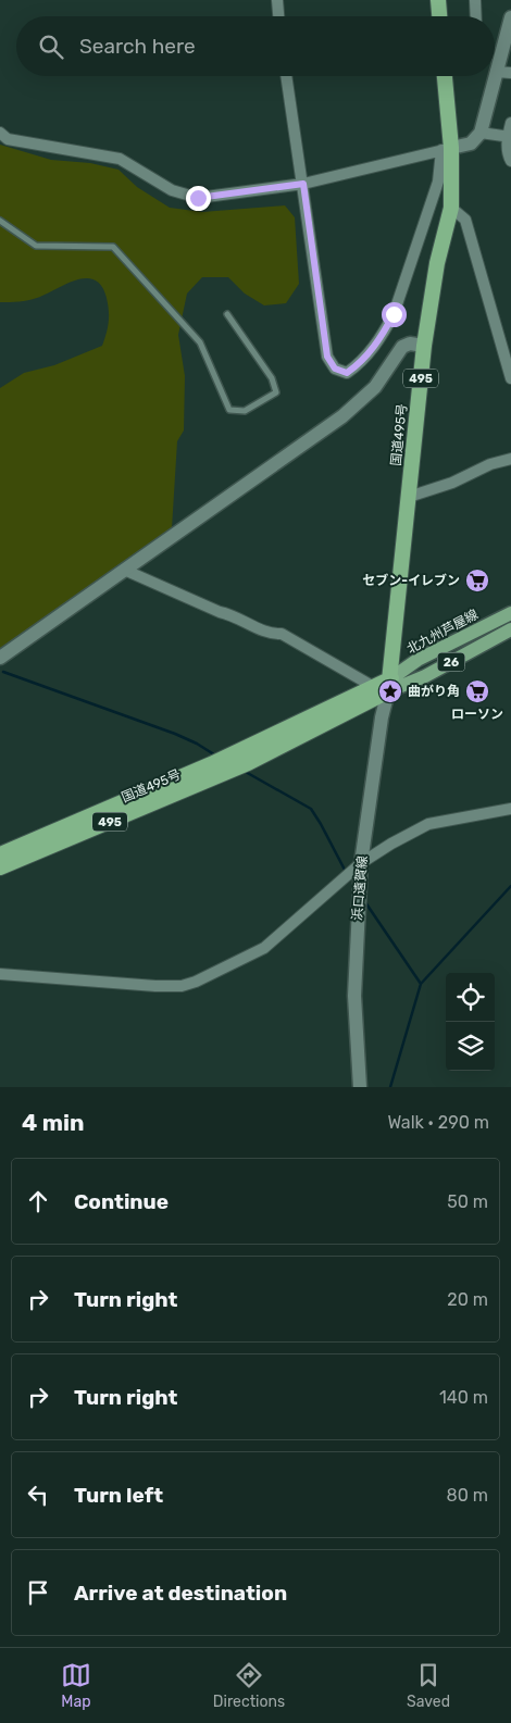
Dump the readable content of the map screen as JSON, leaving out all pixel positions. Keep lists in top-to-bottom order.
{
  "streets": {
    "highway": ["495", "国道495号"],
    "main road": ["北九州芦屋線", "26"],
    "street": ["浜口遠賀線"]
  },
  "crossings": [
    ["国道495号", "北九州芦屋線"],
    ["国道495号", "26"],
    ["国道495号", "浜口遠賀線"],
    ["北九州芦屋線", "26"],
    ["北九州芦屋線", "浜口遠賀線"],
    ["26", "浜口遠賀線"]
  ],
  "places": {
    "supermarket": ["セブン-イレブン", "ローソン"],
    "place": ["曲がり角"]
  },
  "page": {
    "search": "Search here",
    "heading": ["4 min", "Walk · 290 m"],
    "list": [
      ["Continue", "50 m"],
      ["Turn right", "20 m"],
      ["Turn right", "140 m"],
      ["Turn left", "80 m"],
      "Arrive at destination"
    ],
    "nav": ["Map", "Directions", "Saved"]
  }
}
